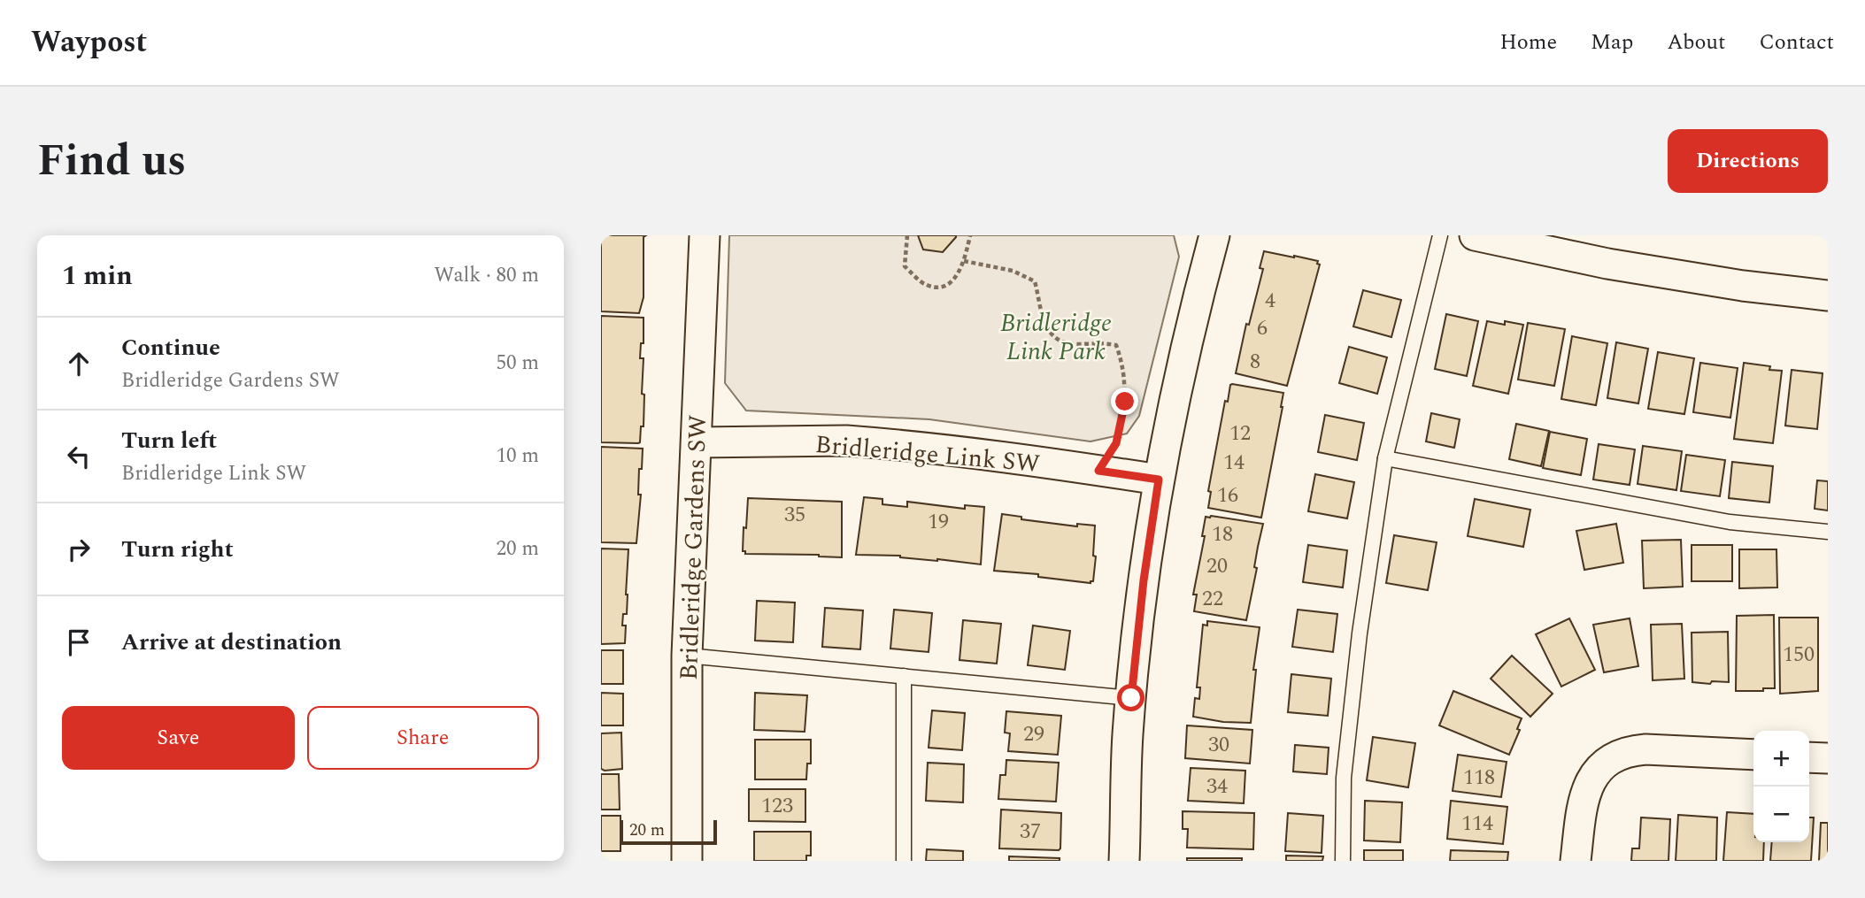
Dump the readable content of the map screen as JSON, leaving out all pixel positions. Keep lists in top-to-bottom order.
{
  "streets": {
    "street": ["Bridleridge Link SW", "Bridleridge Gardens SW"]
  },
  "crossings": [
    ["Bridleridge Link SW", "Bridleridge Gardens SW"]
  ],
  "parks": ["Bridleridge Link Park"],
  "house_numbers": [
    "4",
    "6",
    "8",
    "12",
    "14",
    "16",
    "35",
    "19",
    "18",
    "20",
    "22",
    "150",
    "29",
    "30",
    "118",
    "34",
    "123",
    "114",
    "37"
  ],
  "scale_bar": "20 m",
  "page": {
    "header": "Waypost",
    "nav": [
      "Home",
      "Map",
      "About",
      "Contact"
    ],
    "title": "Find us",
    "buttons": [
      "Directions",
      ["Save", "Share"]
    ],
    "heading": ["1 min", "Walk · 80 m"],
    "list": [
      ["Continue", "Bridleridge Gardens SW", "50 m"],
      ["Turn left", "Bridleridge Link SW", "10 m"],
      ["Turn right", "20 m"],
      "Arrive at destination"
    ],
    "map_buttons": ["+", "−"],
    "scale": "20 m"
  }
}
